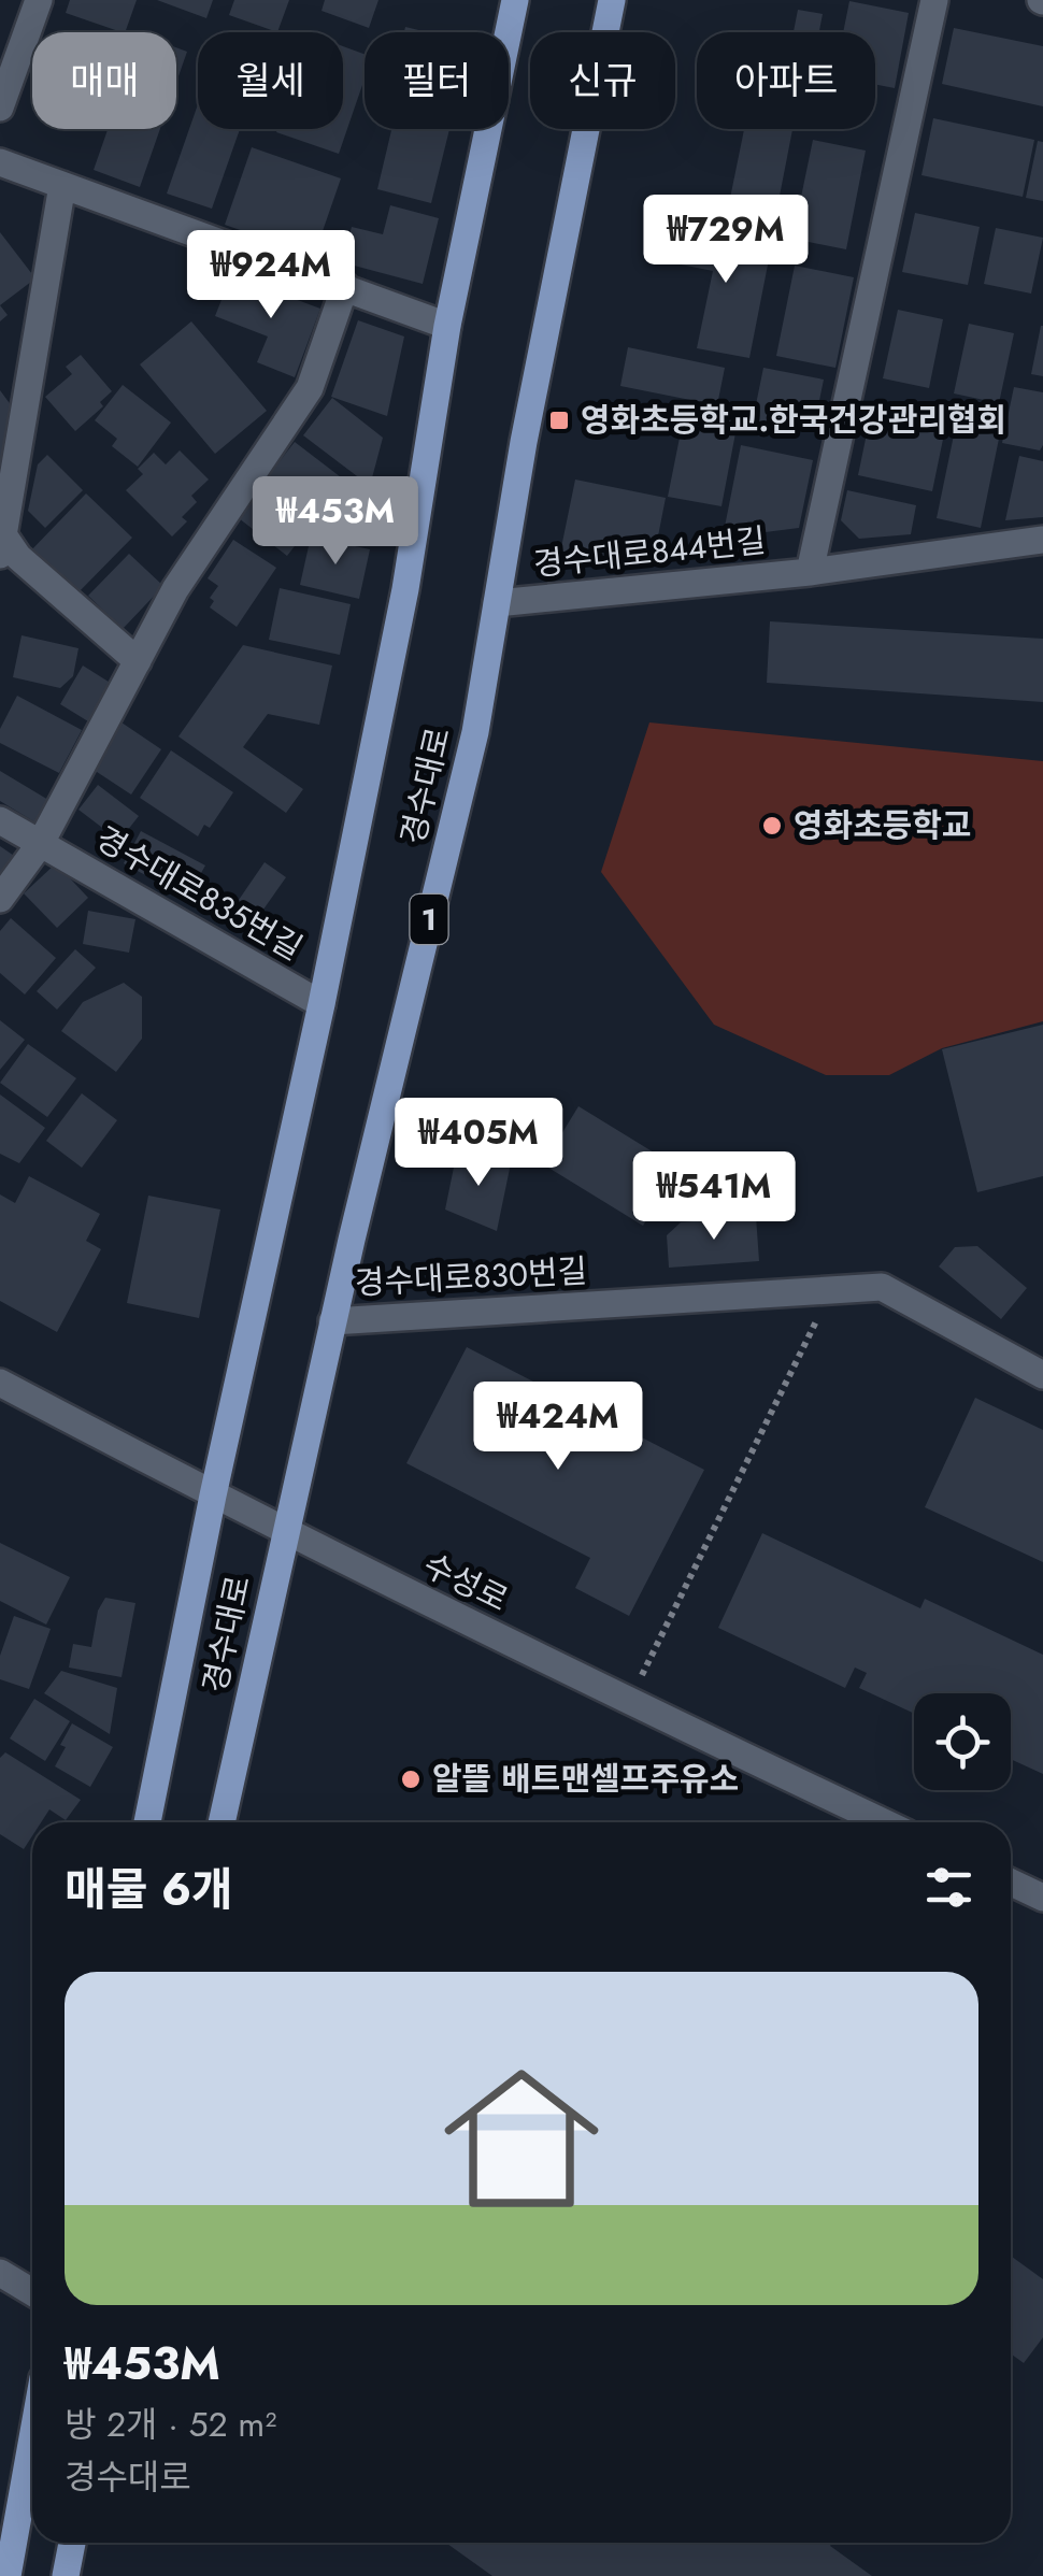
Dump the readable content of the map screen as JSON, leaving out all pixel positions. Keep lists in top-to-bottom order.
{
  "streets": {
    "main road": ["경수대로", "1"],
    "street": [
      "경수대로844번길",
      "경수대로835번길",
      "경수대로830번길",
      "수성로"
    ]
  },
  "crossings": [
    ["경수대로844번길", "경수대로"],
    ["경수대로", "경수대로835번길"],
    ["경수대로", "경수대로830번길"],
    ["경수대로", "수성로"]
  ],
  "places": {
    "transit": ["영화초등학교.한국건강관리협회"],
    "other": ["영화초등학교", "알뜰 배트맨셀프주유소"]
  },
  "page": {
    "chip": [
      "매매",
      "월세",
      "필터",
      "신규",
      "아파트"
    ],
    "price": [
      "₩729M",
      "₩924M",
      "₩453M",
      "₩405M",
      "₩541M",
      "₩424M"
    ],
    "heading": "매물 6개",
    "list": [
      {
        "name": "₩453M",
        "note": "방 2개 · 52 m² · 경수대로"
      }
    ]
  }
}
